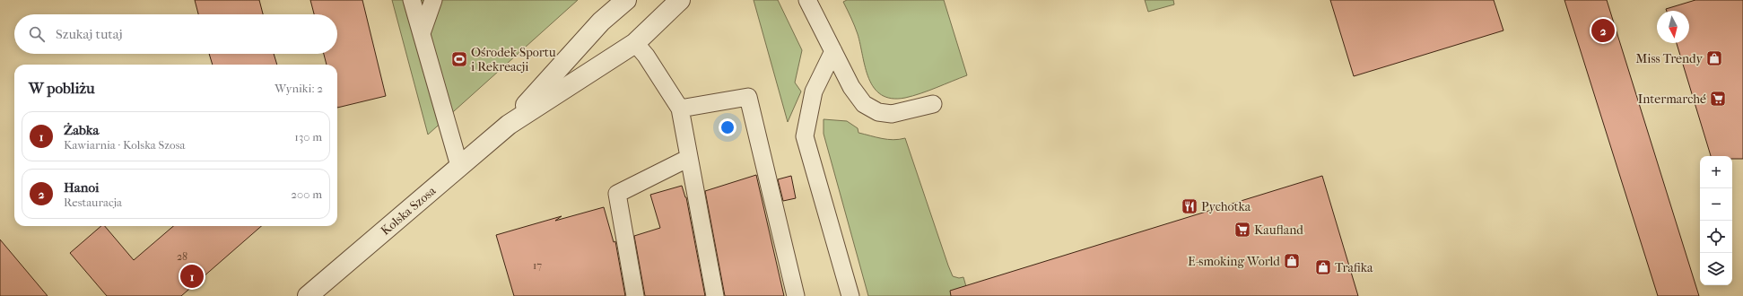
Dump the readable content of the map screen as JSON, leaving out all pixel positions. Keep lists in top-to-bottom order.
{
  "streets": {
    "street": ["Kolska Szosa"]
  },
  "places": {
    "shop": ["Miss Trendy", "E-smoking World", "Trafika"],
    "sports": ["Ośrodek Sportu i Rekreacji"],
    "supermarket": ["Intermarché", "Kaufland"],
    "restaurant": ["Pychotka"]
  },
  "house_numbers": ["28", "17"],
  "north": "bottom",
  "page": {
    "search": "Szukaj tutaj",
    "pins": ["2", "1"],
    "heading": ["W pobliżu", "Wyniki: 2"],
    "list": [
      {
        "mark": "1",
        "name": "Żabka",
        "note": "Kawiarnia · Kolska Szosa",
        "value": "130 m"
      },
      {
        "mark": "2",
        "name": "Hanoi",
        "note": "Restauracja",
        "value": "200 m"
      }
    ],
    "map_buttons": ["+", "−"]
  }
}
